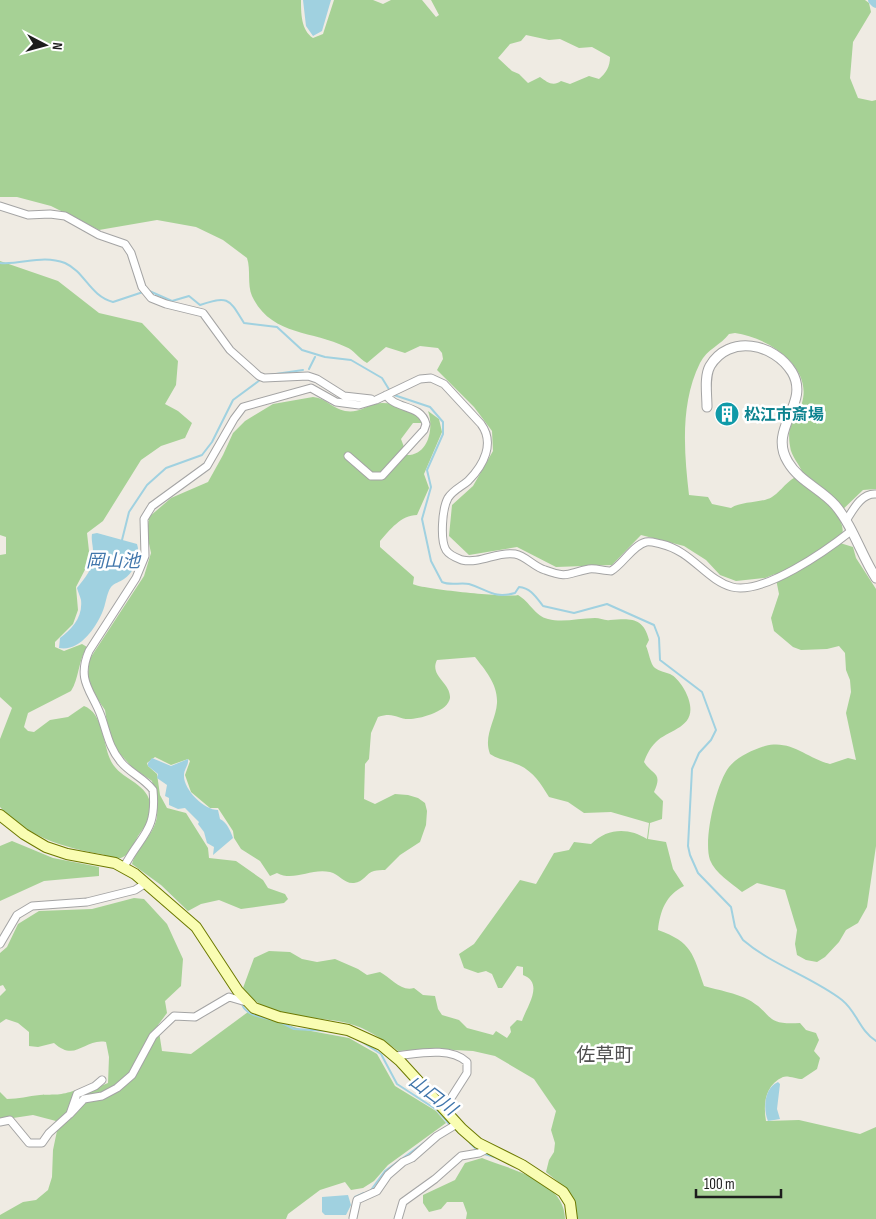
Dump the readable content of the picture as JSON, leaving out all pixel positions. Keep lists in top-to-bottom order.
{
  "districts": ["佐草町"],
  "water": ["岡山池", "山口川"],
  "places": {
    "building": ["松江市斎場"]
  },
  "scale_bar": "100 m",
  "north": "right"
}
